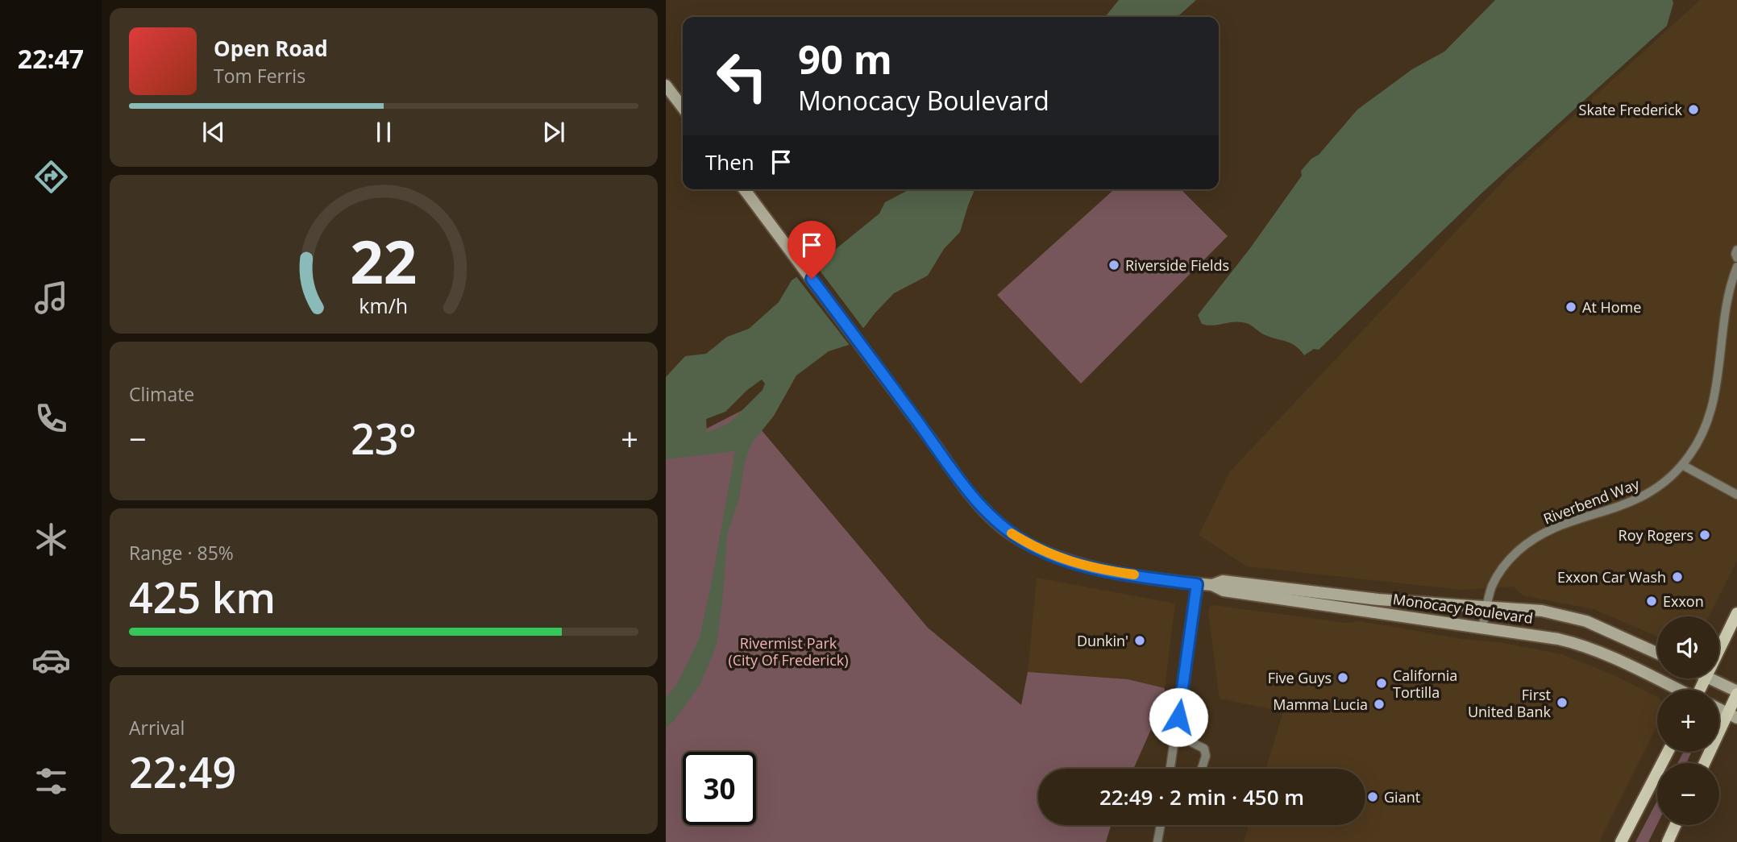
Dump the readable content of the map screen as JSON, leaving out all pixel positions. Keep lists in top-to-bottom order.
{
  "streets": {
    "main road": ["Monocacy Boulevard"],
    "street": ["Riverbend Way"]
  },
  "crossings": [
    ["Riverbend Way", "Monocacy Boulevard"]
  ],
  "parks": ["Rivermist Park (City Of Frederick)"],
  "places": [
    "Skate Frederick",
    "Riverside Fields",
    "At Home",
    "Roy Rogers",
    "Exxon Car Wash",
    "Exxon",
    "Dunkin'",
    "Five Guys",
    "California Tortilla",
    "First United Bank",
    "Mamma Lucia",
    "Giant"
  ],
  "page": {
    "tabs": "22:47",
    "turn": ["90 m", "Monocacy Boulevard"],
    "song": ["Open Road", "Tom Ferris"],
    "then": "Then",
    "tile": [
      "Climate",
      ["Range · 85%", "425 km"],
      ["Arrival", "22:49"]
    ],
    "heat": ["−", "23°", "+"],
    "map_buttons": ["+", "−"],
    "limit": "30",
    "trip": "22:49 · 2 min · 450 m",
    "gauge": ["22", "km/h"]
  }
}
